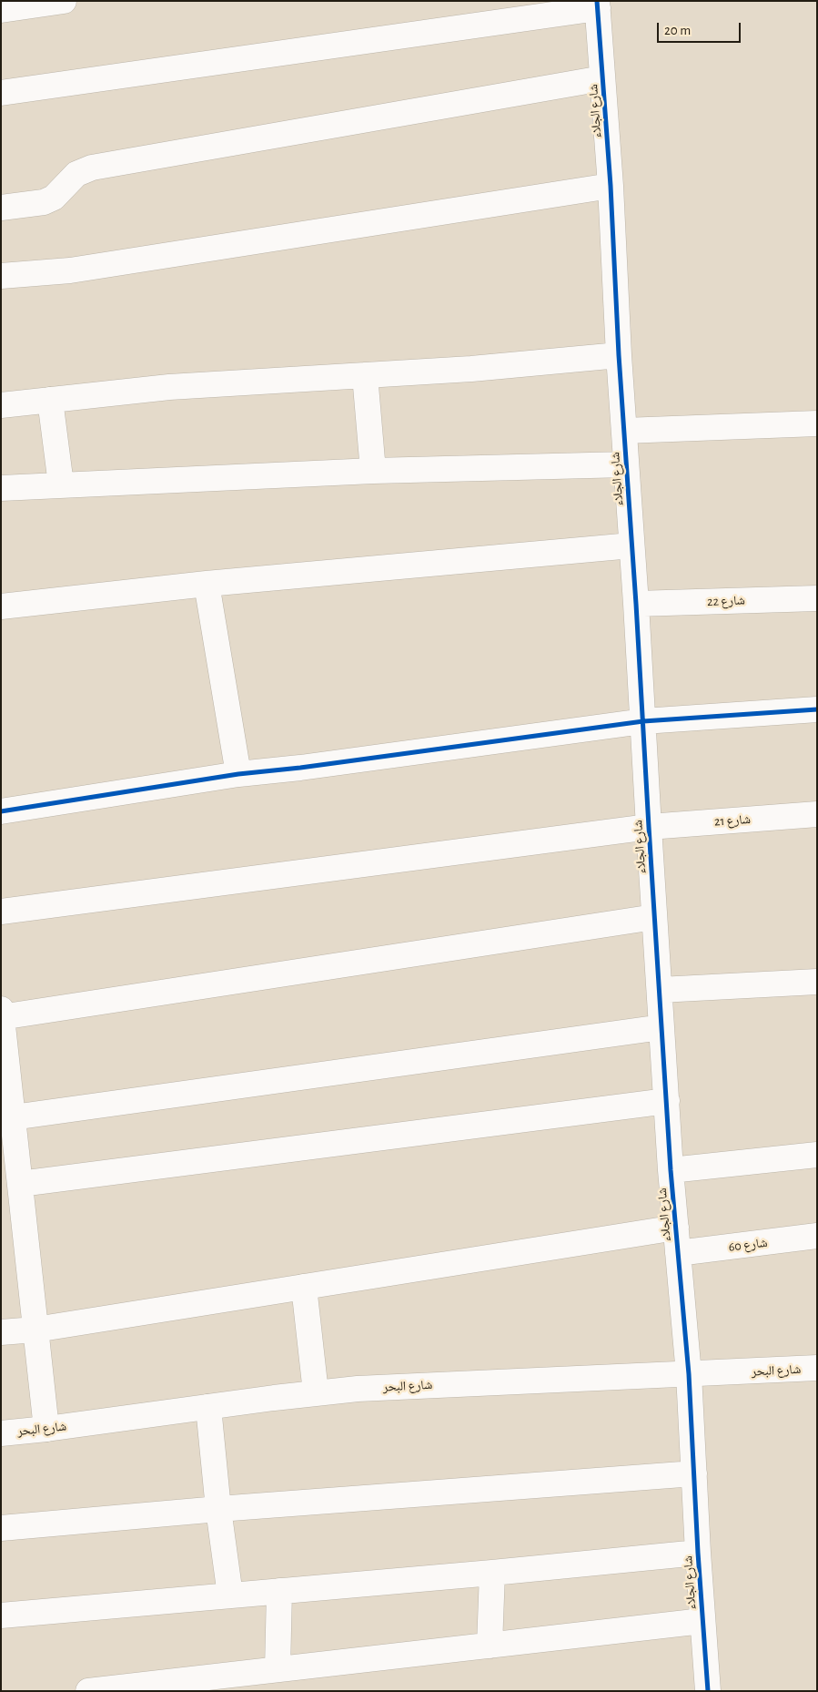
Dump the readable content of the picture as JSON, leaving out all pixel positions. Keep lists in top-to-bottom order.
{
  "streets": {
    "street": [
      "شارع الجلاء",
      "شارع 22",
      "شارع 21",
      "شارع 60",
      "شارع البحر"
    ]
  },
  "crossings": [
    ["شارع الجلاء", "شارع 22"],
    ["شارع الجلاء", "شارع 21"],
    ["شارع الجلاء", "شارع 60"],
    ["شارع الجلاء", "شارع البحر"]
  ],
  "scale_bar": "20 m"
}
